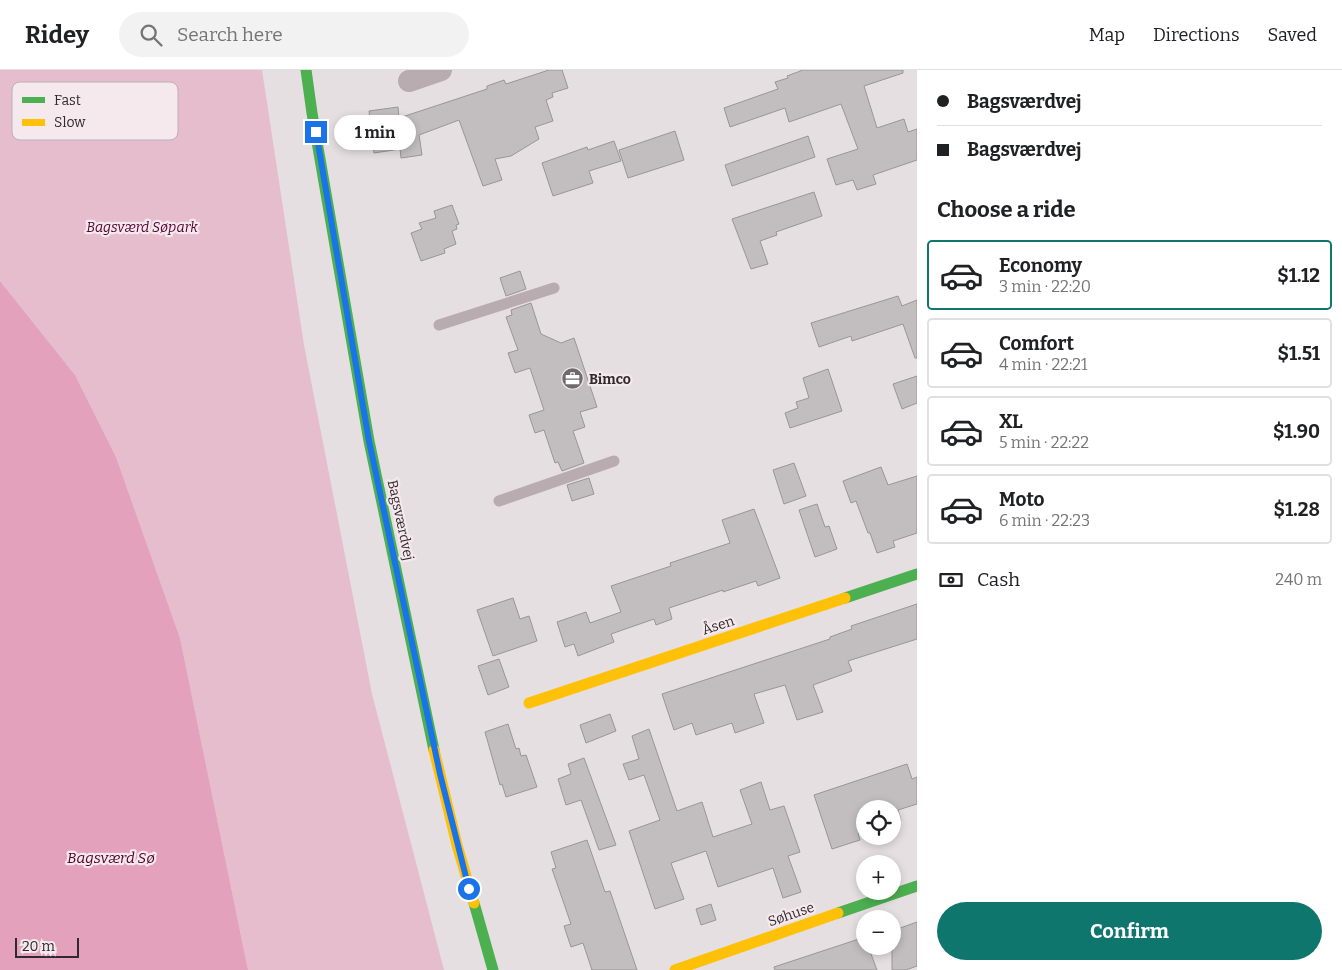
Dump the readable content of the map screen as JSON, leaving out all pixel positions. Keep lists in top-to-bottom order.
{
  "streets": {
    "main road": ["Bagsværdvej", "Åsen", "Søhuse"]
  },
  "water": ["Bagsværd Sø"],
  "parks": ["Bagsværd Søpark"],
  "places": {
    "office": ["Bimco"]
  },
  "legend": ["Fast", "Slow"],
  "scale_bar": "20 m",
  "page": {
    "header": "Ridey",
    "search": "Search here",
    "nav": ["Map", "Directions", "Saved"],
    "banner": ["Bagsværdvej", "Bagsværdvej"],
    "bubble": "1 min",
    "heading": "Choose a ride",
    "list": [
      {
        "name": "Economy",
        "note": "3 min · 22:20",
        "value": "$1.12"
      },
      {
        "name": "Comfort",
        "note": "4 min · 22:21",
        "value": "$1.51"
      },
      {
        "name": "XL",
        "note": "5 min · 22:22",
        "value": "$1.90"
      },
      {
        "name": "Moto",
        "note": "6 min · 22:23",
        "value": "$1.28"
      }
    ],
    "pay": ["Cash", "240 m"],
    "map_buttons": ["+", "−"],
    "buttons": "Confirm",
    "scale": "20 m"
  }
}
